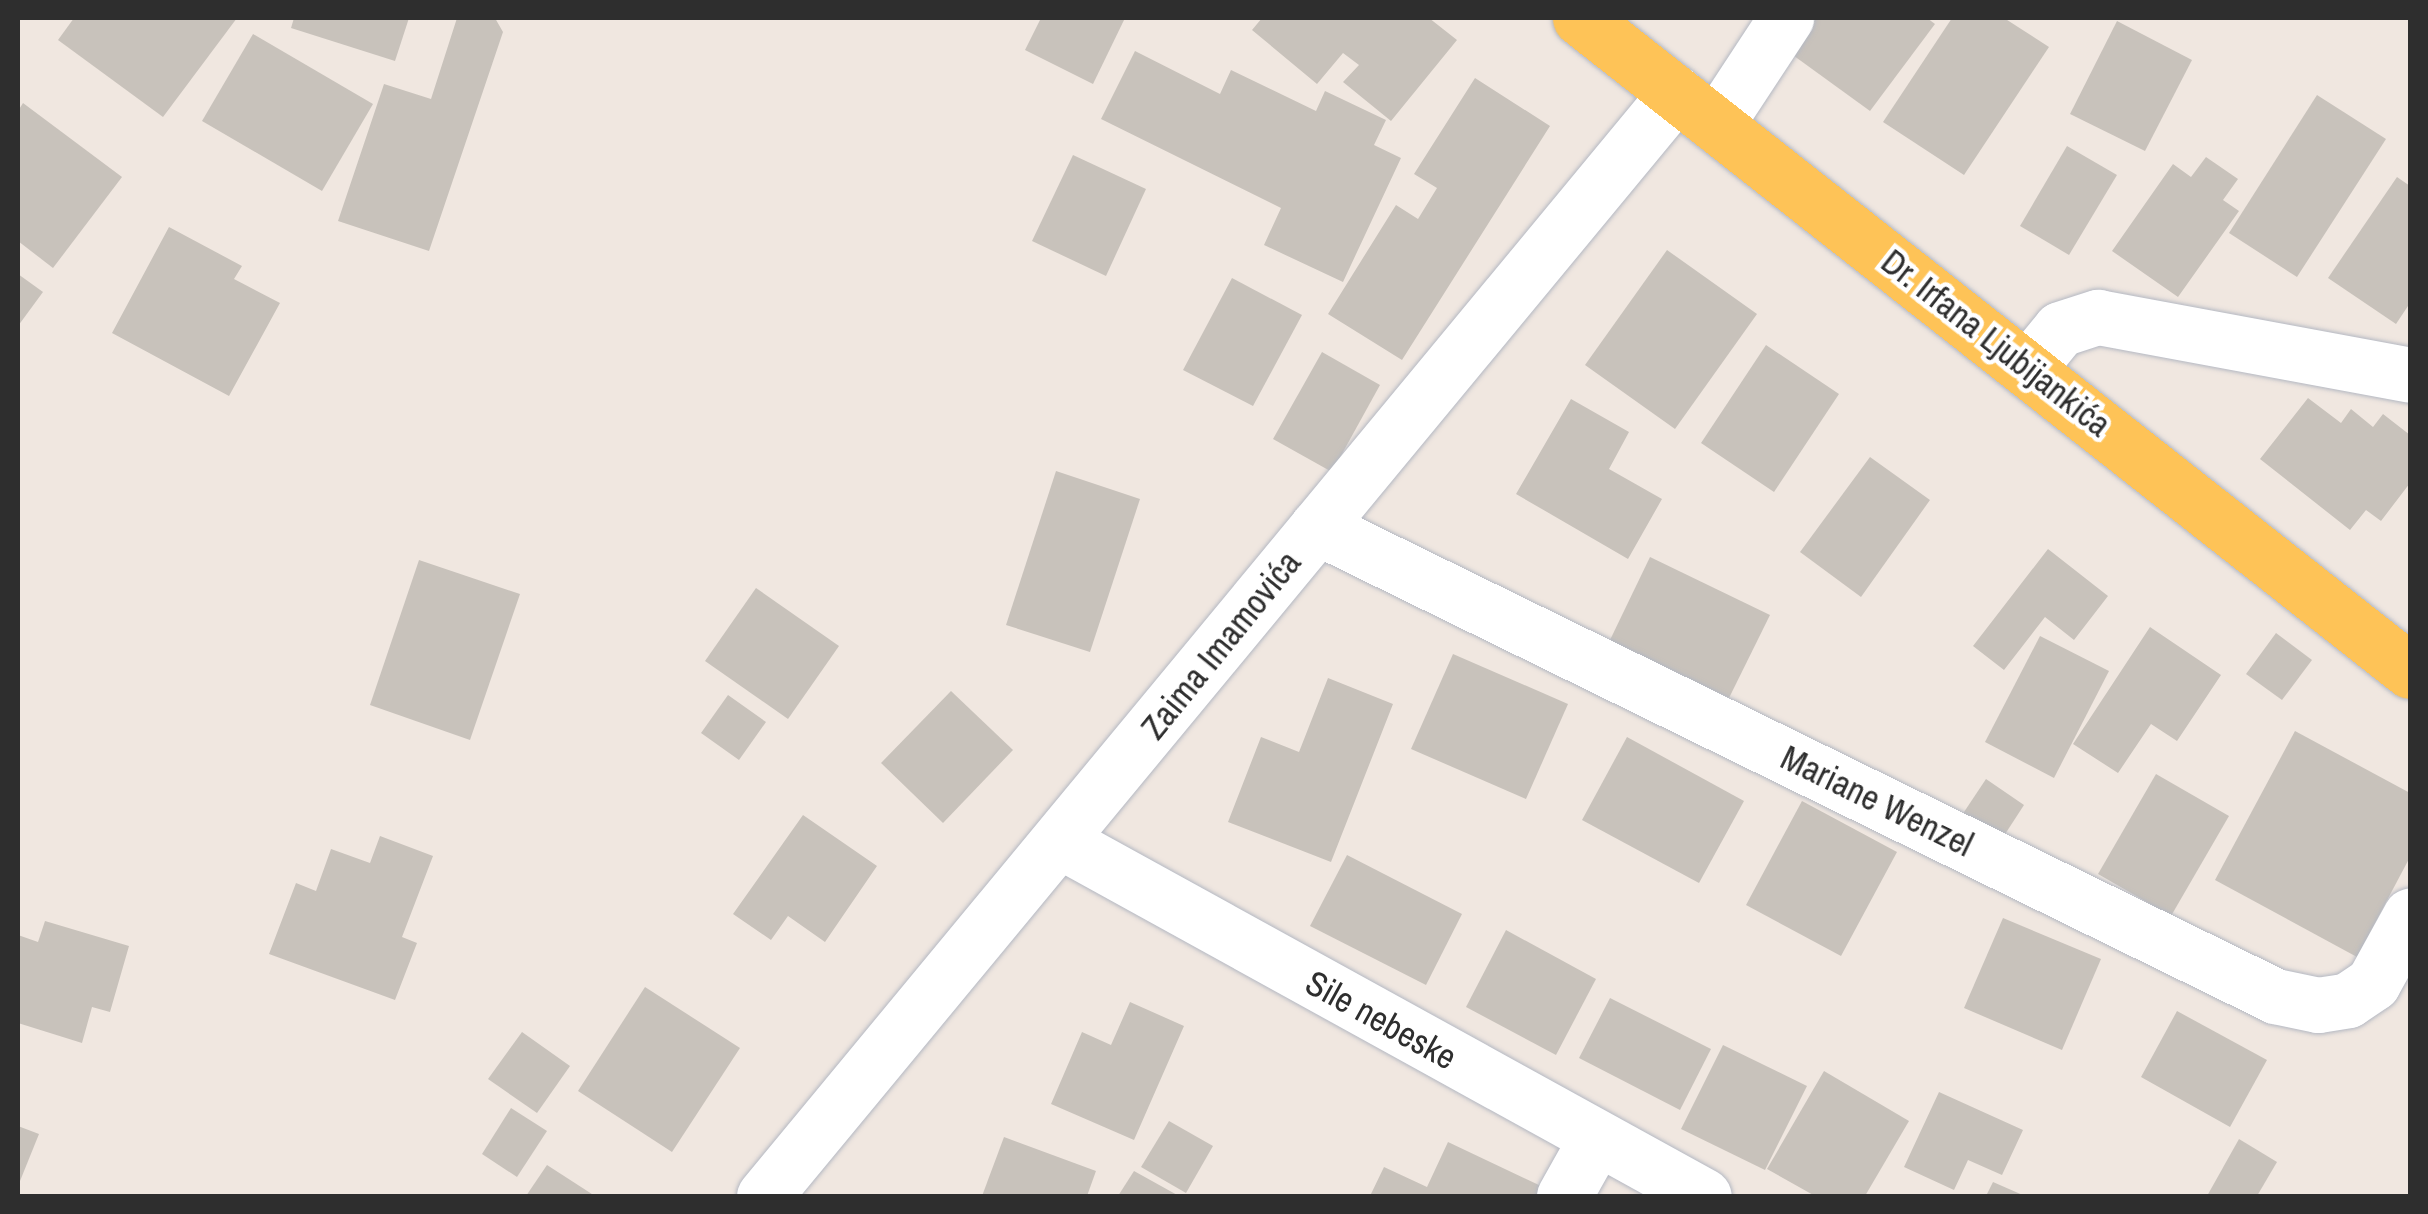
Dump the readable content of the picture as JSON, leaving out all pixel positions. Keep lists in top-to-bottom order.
{
  "streets": {
    "main road": ["Dr. Irfana Ljubijankića"],
    "street": ["Zaima Imamovića", "Mariane Wenzel", "Sile nebeske"]
  },
  "crossings": [
    ["Dr. Irfana Ljubijankića", "Zaima Imamovića"],
    ["Zaima Imamovića", "Mariane Wenzel"],
    ["Zaima Imamovića", "Sile nebeske"]
  ]
}
